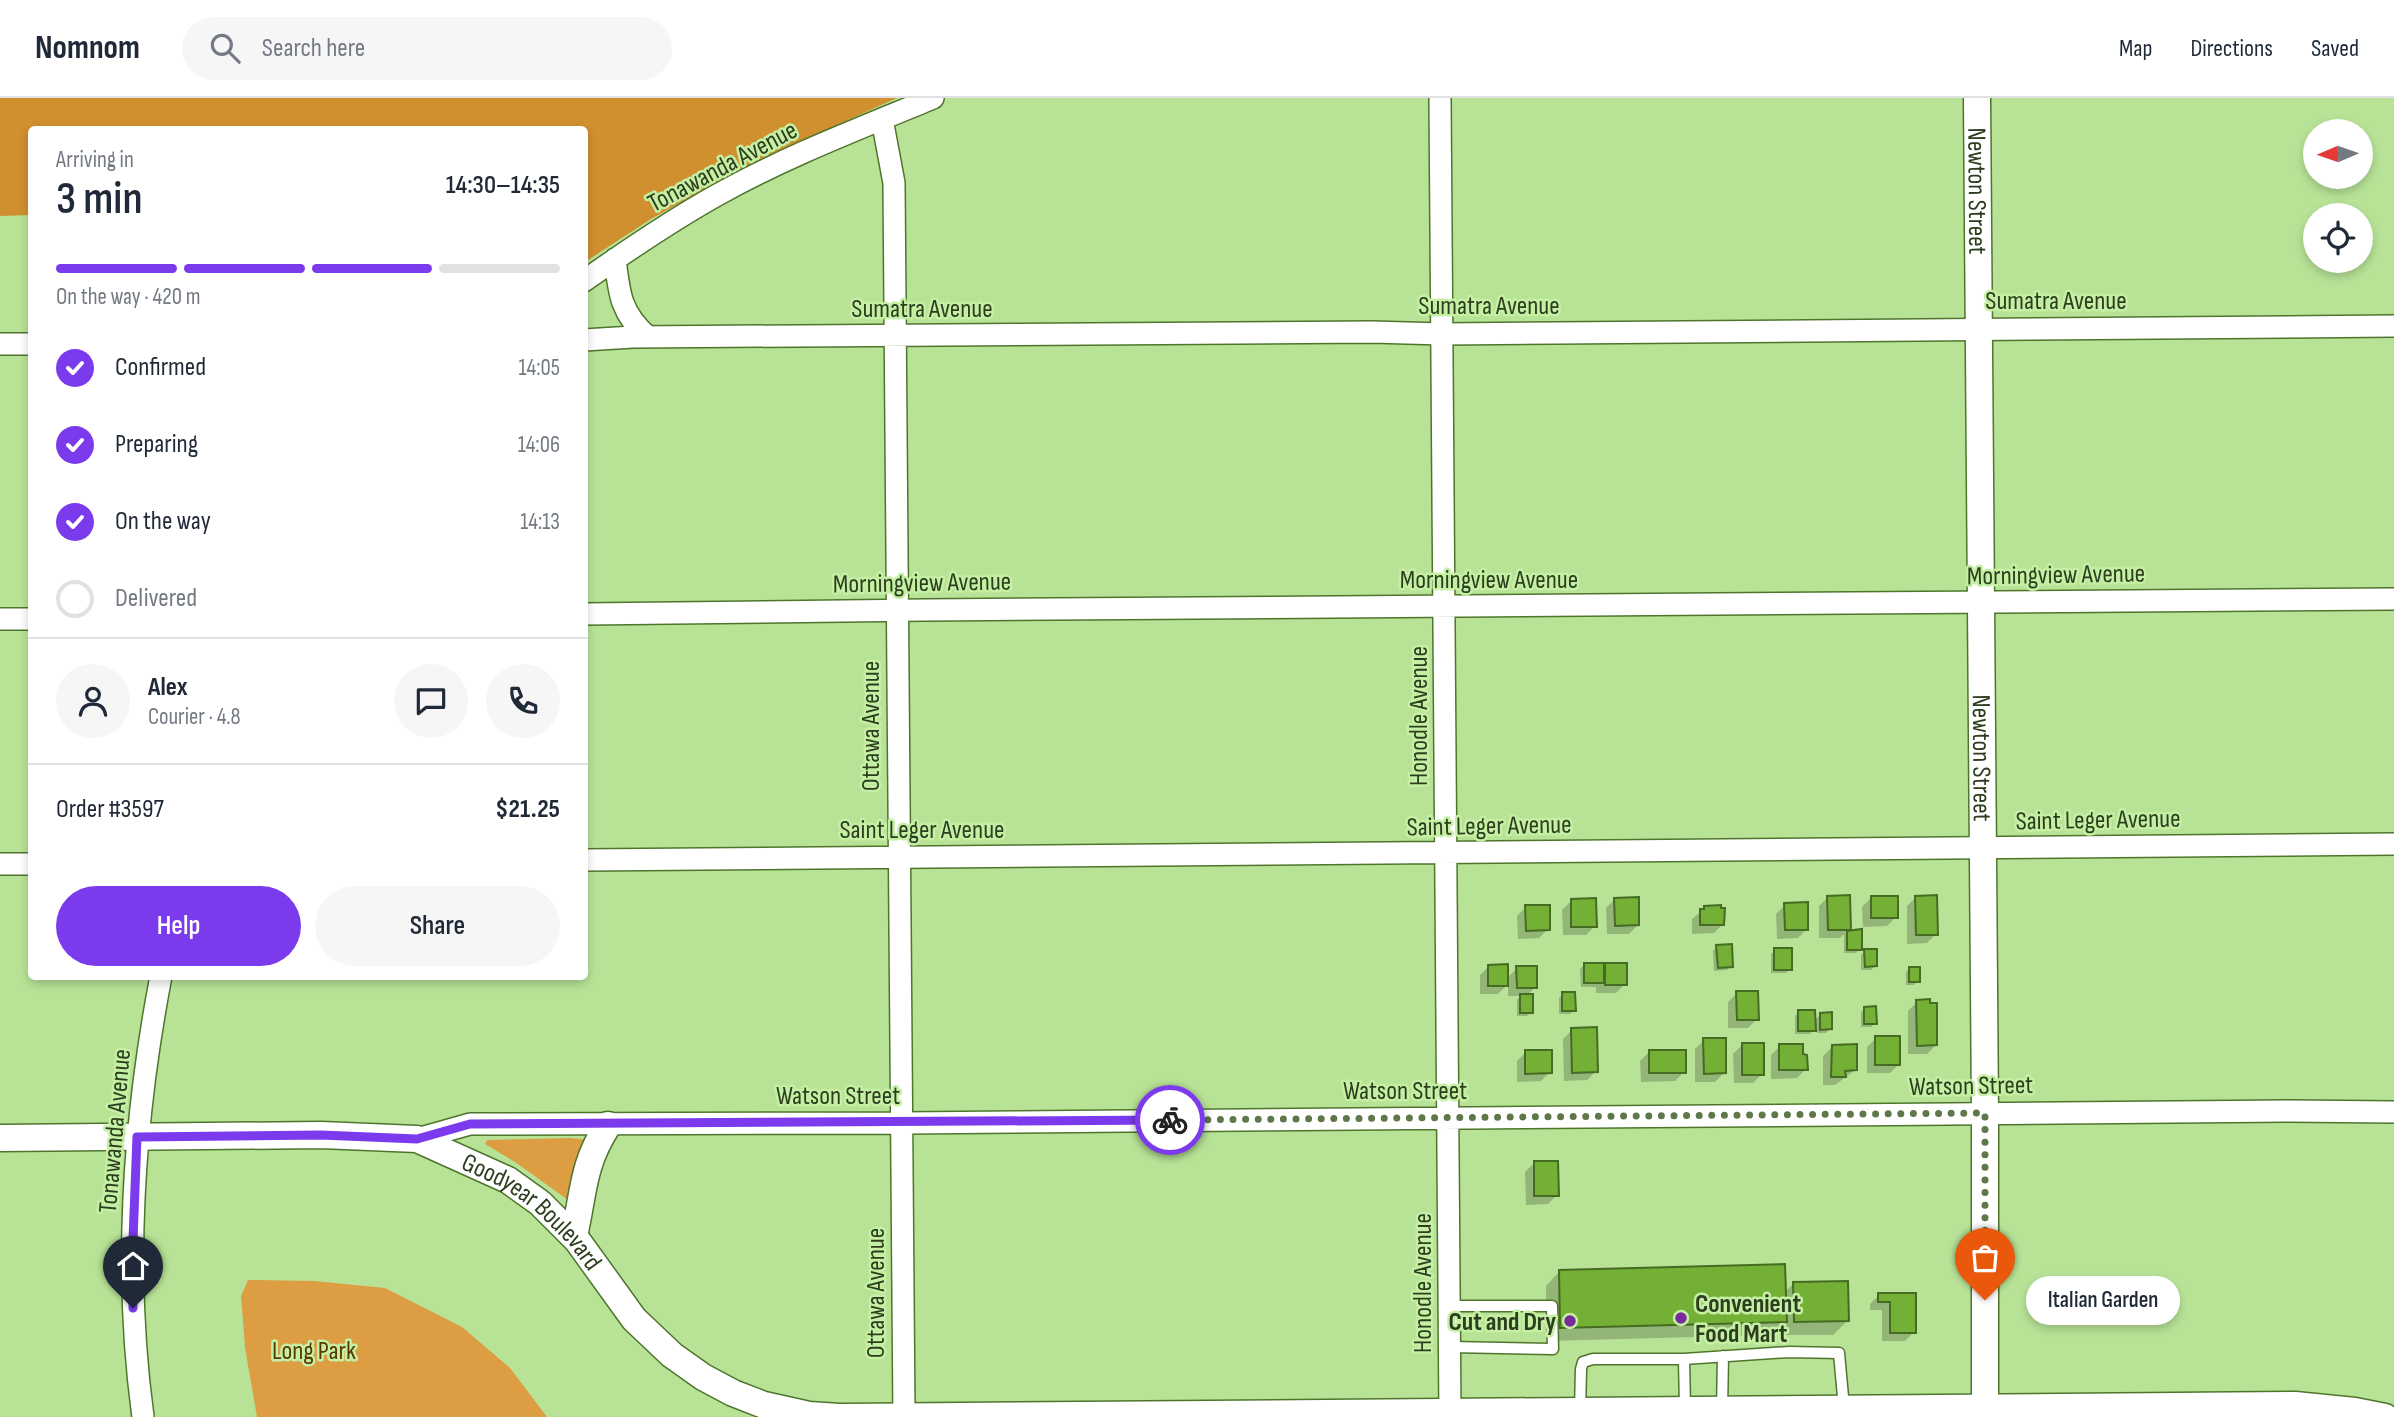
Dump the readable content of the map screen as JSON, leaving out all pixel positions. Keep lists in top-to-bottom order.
{
  "streets": {
    "street": [
      "Tonawanda Avenue",
      "Newton Street",
      "Sumatra Avenue",
      "Morningview Avenue",
      "Honodle Avenue",
      "Ottawa Avenue",
      "Saint Leger Avenue",
      "Watson Street",
      "Goodyear Boulevard"
    ]
  },
  "crossings": [
    ["Tonawanda Avenue", "Ottawa Avenue"],
    ["Tonawanda Avenue", "Goodyear Boulevard"],
    ["Newton Street", "Sumatra Avenue"],
    ["Newton Street", "Morningview Avenue"],
    ["Newton Street", "Saint Leger Avenue"],
    ["Newton Street", "Watson Street"],
    ["Newton Street", "Goodyear Boulevard"],
    ["Sumatra Avenue", "Honodle Avenue"],
    ["Sumatra Avenue", "Ottawa Avenue"],
    ["Morningview Avenue", "Honodle Avenue"],
    ["Morningview Avenue", "Ottawa Avenue"],
    ["Honodle Avenue", "Saint Leger Avenue"],
    ["Honodle Avenue", "Watson Street"],
    ["Honodle Avenue", "Goodyear Boulevard"],
    ["Ottawa Avenue", "Saint Leger Avenue"],
    ["Ottawa Avenue", "Watson Street"],
    ["Ottawa Avenue", "Goodyear Boulevard"],
    ["Watson Street", "Goodyear Boulevard"]
  ],
  "parks": ["Long Park"],
  "places": ["Italian Garden", "Convenient Food Mart", "Cut and Dry"],
  "north": "left",
  "page": {
    "header": "Nomnom",
    "search": "Search here",
    "nav": ["Map", "Directions", "Saved"],
    "heading": ["3 min", "Arriving in", "14:30–14:35"],
    "panel": [
      "Alex",
      "Courier · 4.8",
      "Order #3597",
      "$21.25"
    ],
    "bar": "On the way · 420 m",
    "list": [
      ["Confirmed", "14:05"],
      ["Preparing", "14:06"],
      ["On the way", "14:13"],
      "Delivered"
    ],
    "buttons": ["Help", "Share"],
    "bubble": "Italian Garden"
  }
}
